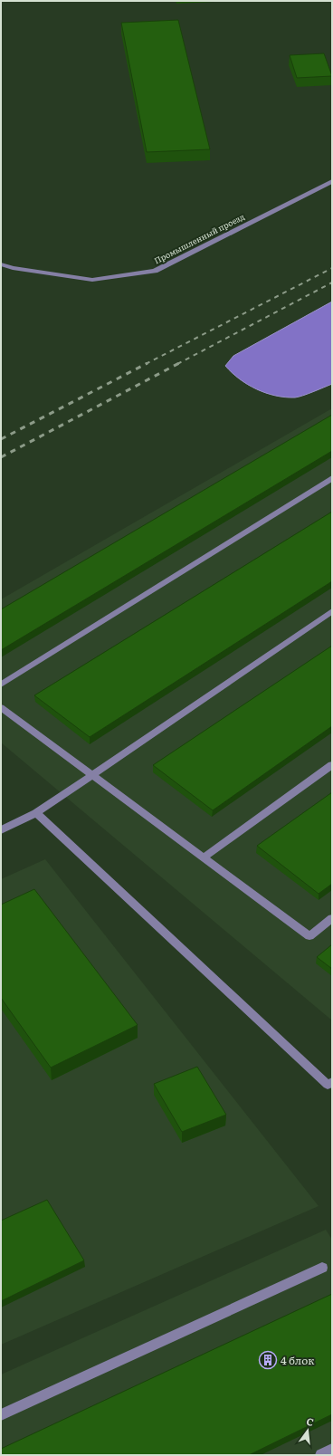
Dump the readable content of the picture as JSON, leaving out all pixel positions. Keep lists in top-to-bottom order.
{
  "streets": {
    "street": ["Промышленный проезд"]
  },
  "places": {
    "building": ["4 блок"]
  },
  "north": "top"
}
